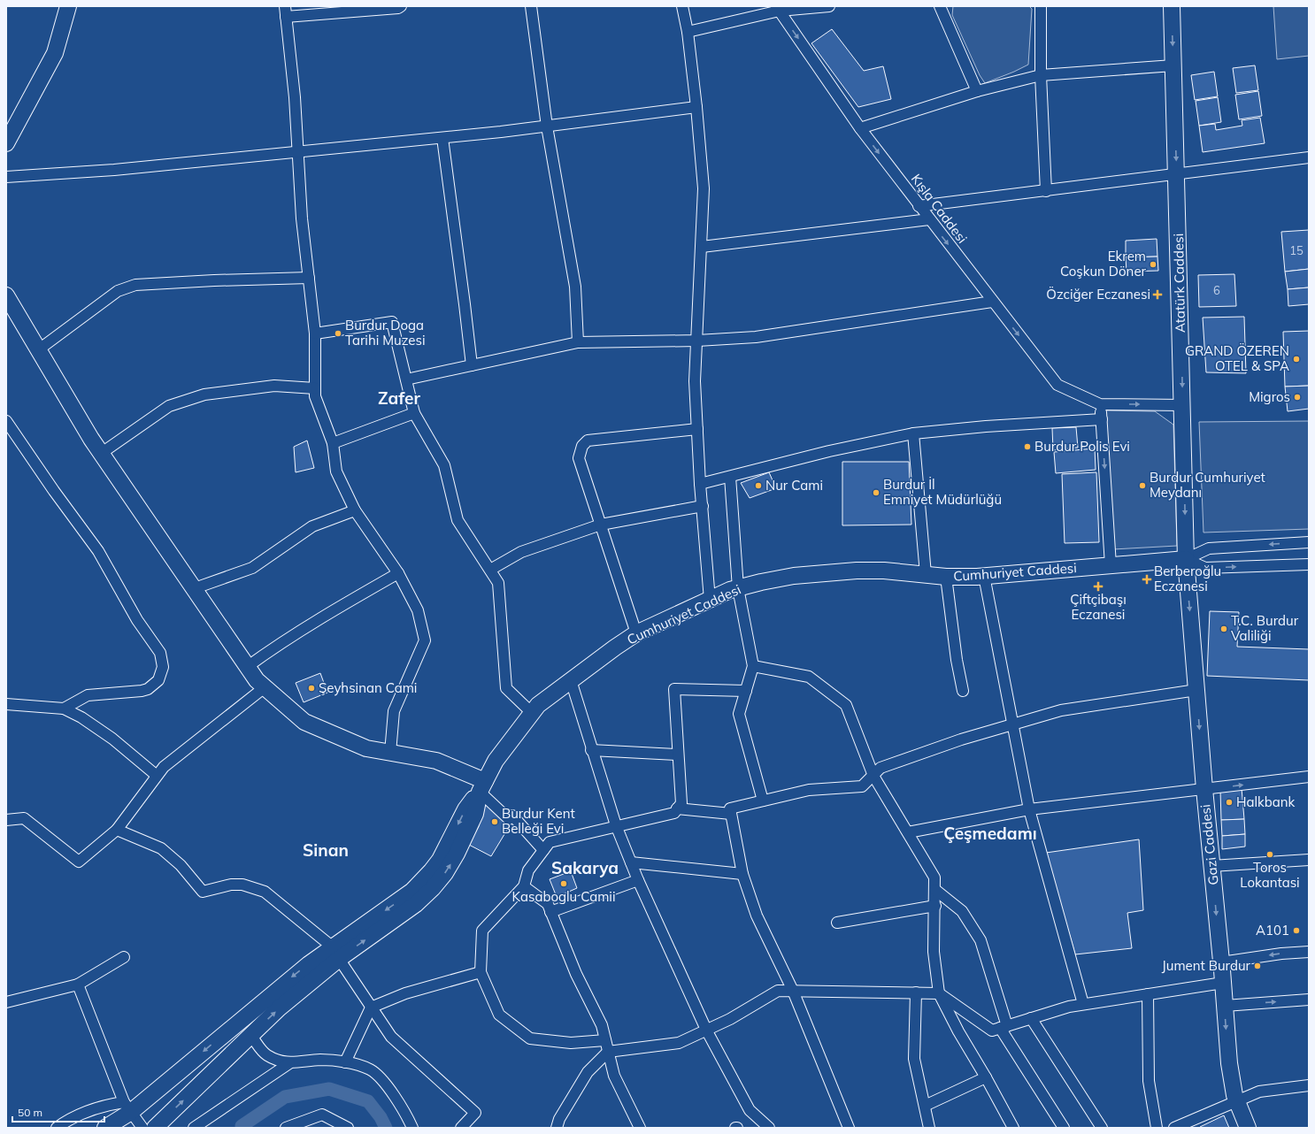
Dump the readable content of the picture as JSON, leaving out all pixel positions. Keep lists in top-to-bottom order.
{
  "streets": {
    "main road": ["Atatürk Caddesi", "Cumhuriyet Caddesi", "Gazi Caddesi"],
    "street": ["Kışla Caddesi"]
  },
  "crossings": [
    ["Atatürk Caddesi", "Cumhuriyet Caddesi"],
    ["Atatürk Caddesi", "Gazi Caddesi"],
    ["Cumhuriyet Caddesi", "Gazi Caddesi"]
  ],
  "one_way": ["Kışla Caddesi", "Atatürk Caddesi", "Gazi Caddesi"],
  "districts": [
    "Zafer",
    "Çeşmedamı",
    "Sinan",
    "Sakarya"
  ],
  "places": {
    "other": [
      "Ekrem Coşkun Döner",
      "Burdur Doga Tarihi Muzesi",
      "GRAND ÖZEREN OTEL & SPA",
      "Migros",
      "Burdur Polis Evi",
      "Nur Cami",
      "Burdur Cumhuriyet Meydanı",
      "Burdur İl Emniyet Müdürlüğü",
      "T.C. Burdur Valiliği",
      "Şeyhsinan Cami",
      "Halkbank",
      "Burdur Kent Belleği Evi",
      "Toros Lokantasi",
      "Kasaboglu Camii",
      "A101",
      "Jument Burdur"
    ],
    "health": ["Özciğer Eczanesi", "Berberoğlu Eczanesi", "Çiftçibaşı Eczanesi"]
  },
  "house_numbers": ["15", "6"],
  "scale_bar": "50 m"
}
